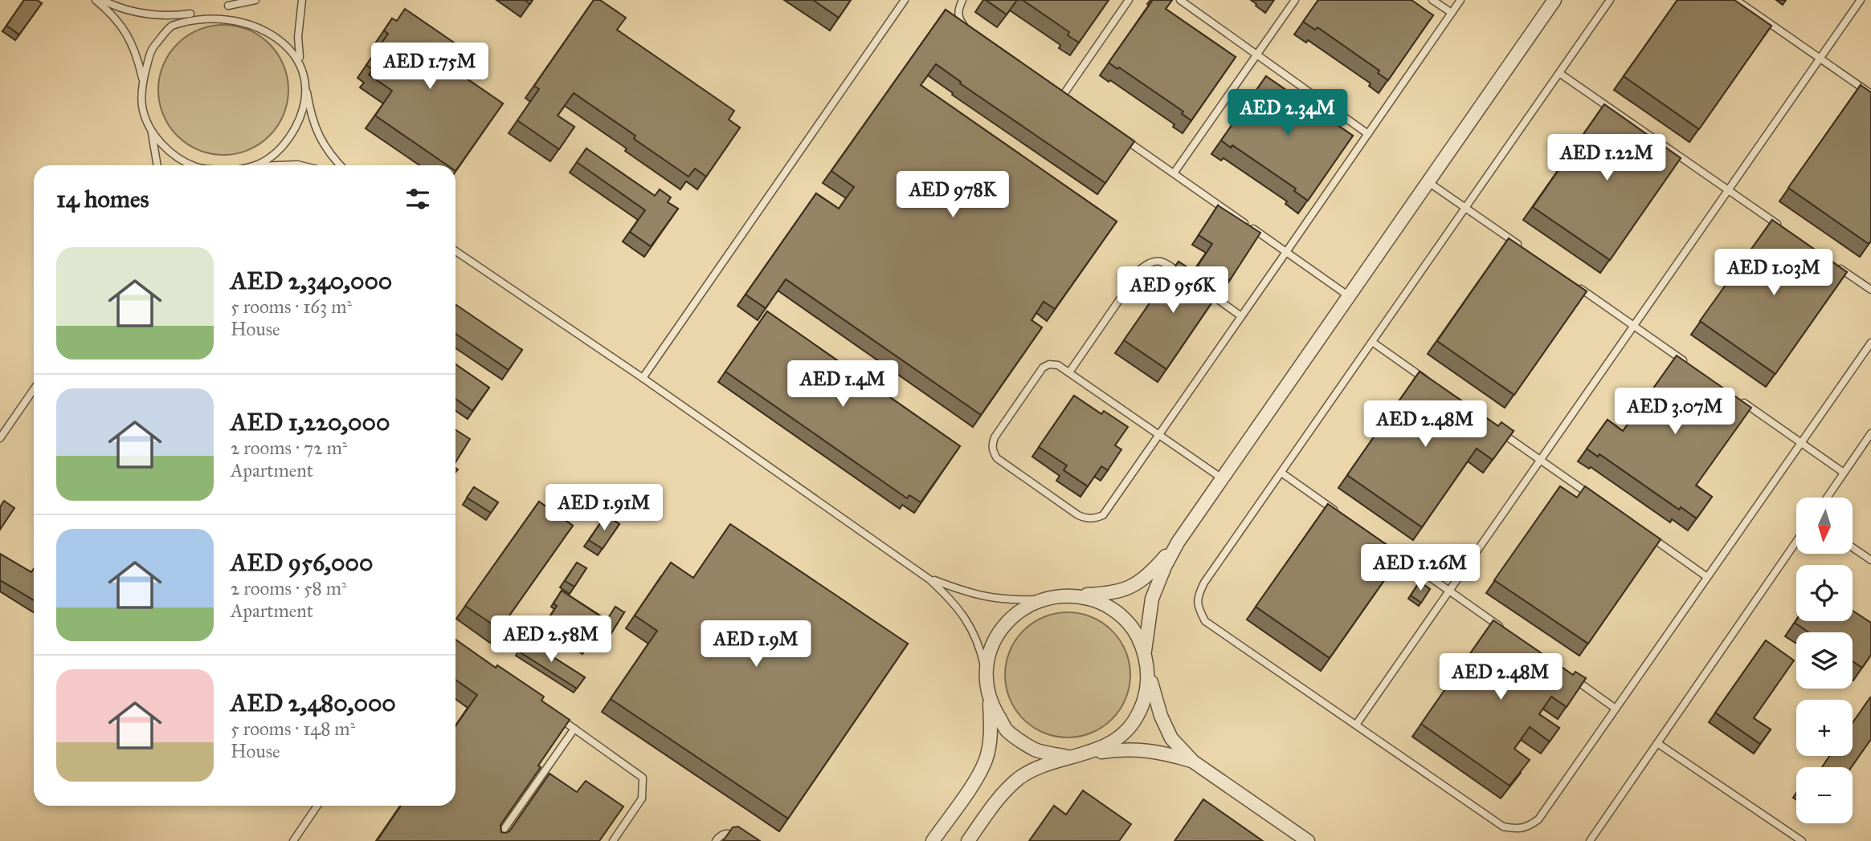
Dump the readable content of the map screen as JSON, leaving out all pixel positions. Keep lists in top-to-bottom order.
{
  "north": "bottom",
  "page": {
    "price": [
      "AED 1.75M",
      "AED 2.34M",
      "AED 1.22M",
      "AED 978K",
      "AED 1.03M",
      "AED 956K",
      "AED 1.4M",
      "AED 3.07M",
      "AED 2.48M",
      "AED 1.91M",
      "AED 1.26M",
      "AED 2.58M",
      "AED 1.9M",
      "AED 2.48M"
    ],
    "heading": "14 homes",
    "list": [
      {
        "name": "AED 2,340,000",
        "note": "5 rooms · 163 m² · House"
      },
      {
        "name": "AED 1,220,000",
        "note": "2 rooms · 72 m² · Apartment"
      },
      {
        "name": "AED 956,000",
        "note": "2 rooms · 58 m² · Apartment"
      },
      {
        "name": "AED 2,480,000",
        "note": "5 rooms · 148 m² · House"
      }
    ],
    "map_buttons": ["+", "−"]
  }
}
